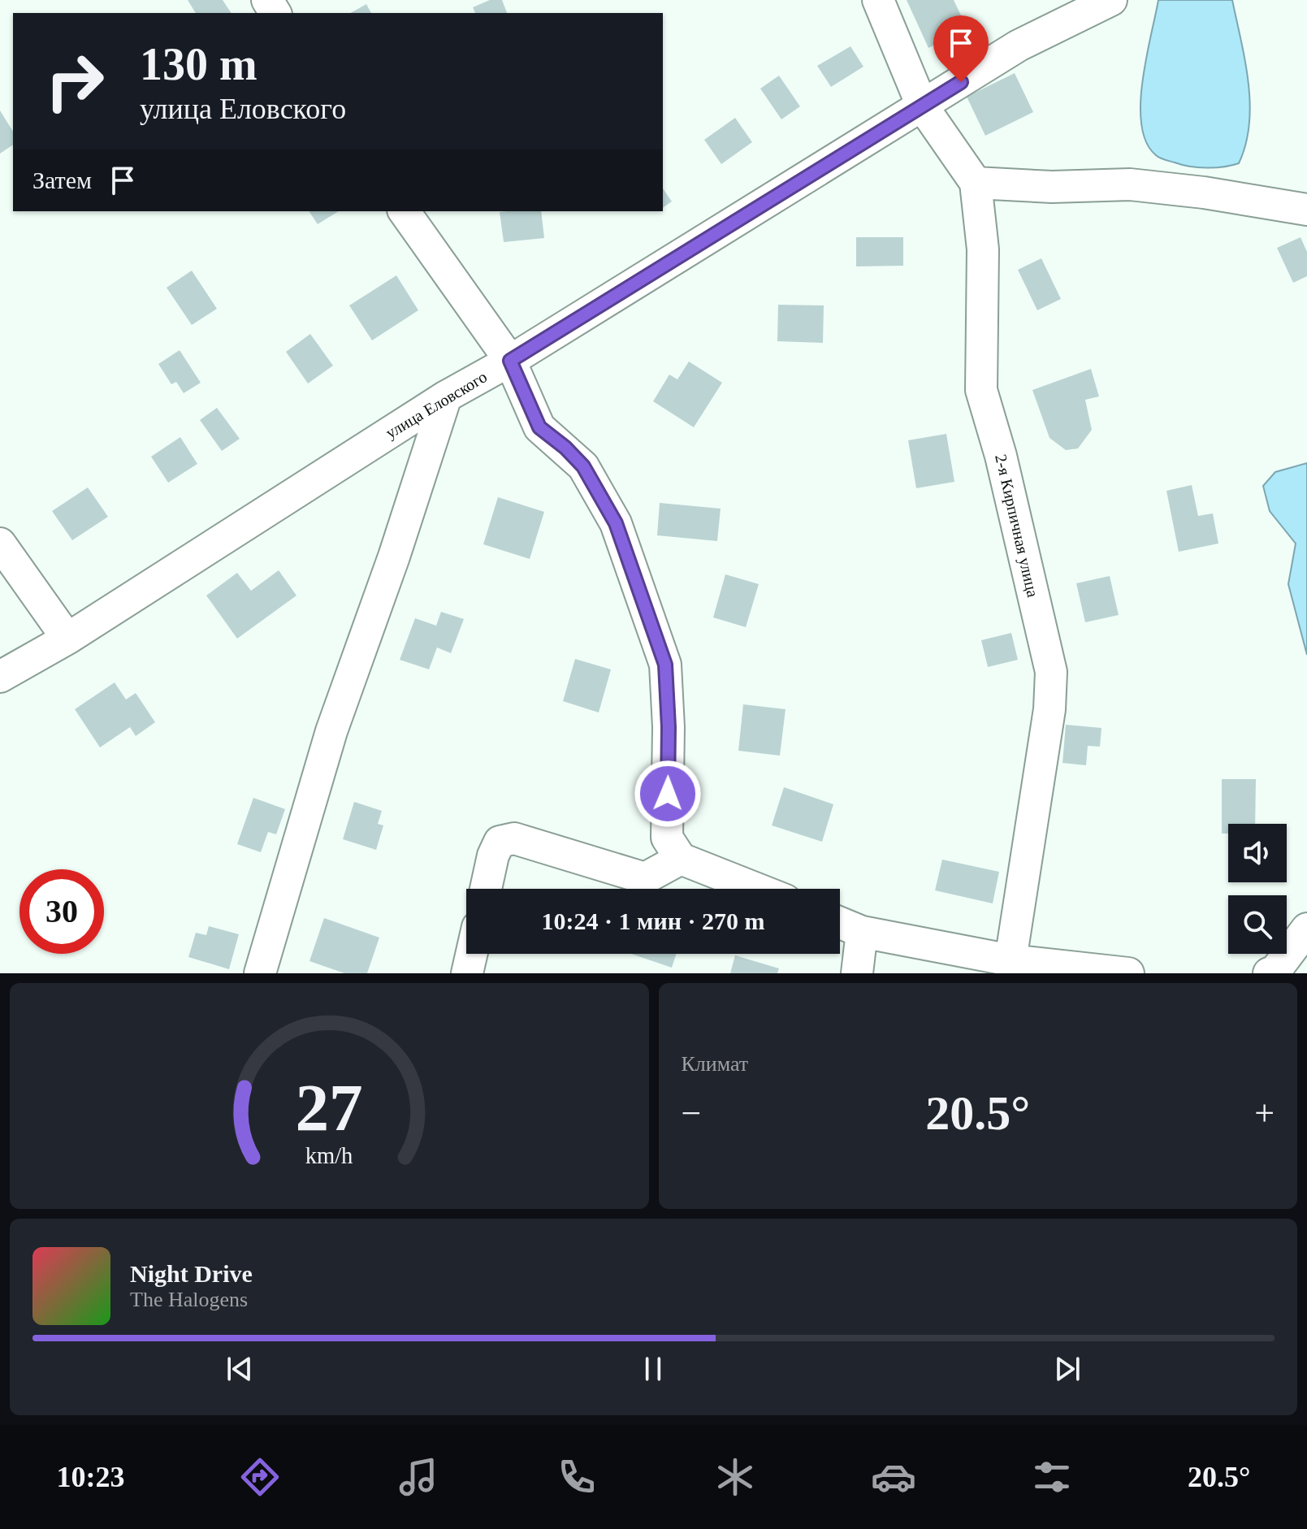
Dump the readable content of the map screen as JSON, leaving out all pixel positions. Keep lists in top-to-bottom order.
{
  "streets": {
    "street": ["улица Еловского", "2-я Кирпичная улица"]
  },
  "crossings": [
    ["улица Еловского", "2-я Кирпичная улица"]
  ],
  "page": {
    "turn": ["130 m", "улица Еловского"],
    "then": "Затем",
    "limit": "30",
    "trip": "10:24 · 1 мин · 270 m",
    "tile": "Климат",
    "heat": ["−", "20.5°", "+"],
    "song": ["Night Drive", "The Halogens"],
    "tabs": ["10:23", "20.5°"],
    "gauge": ["27", "km/h"]
  }
}
